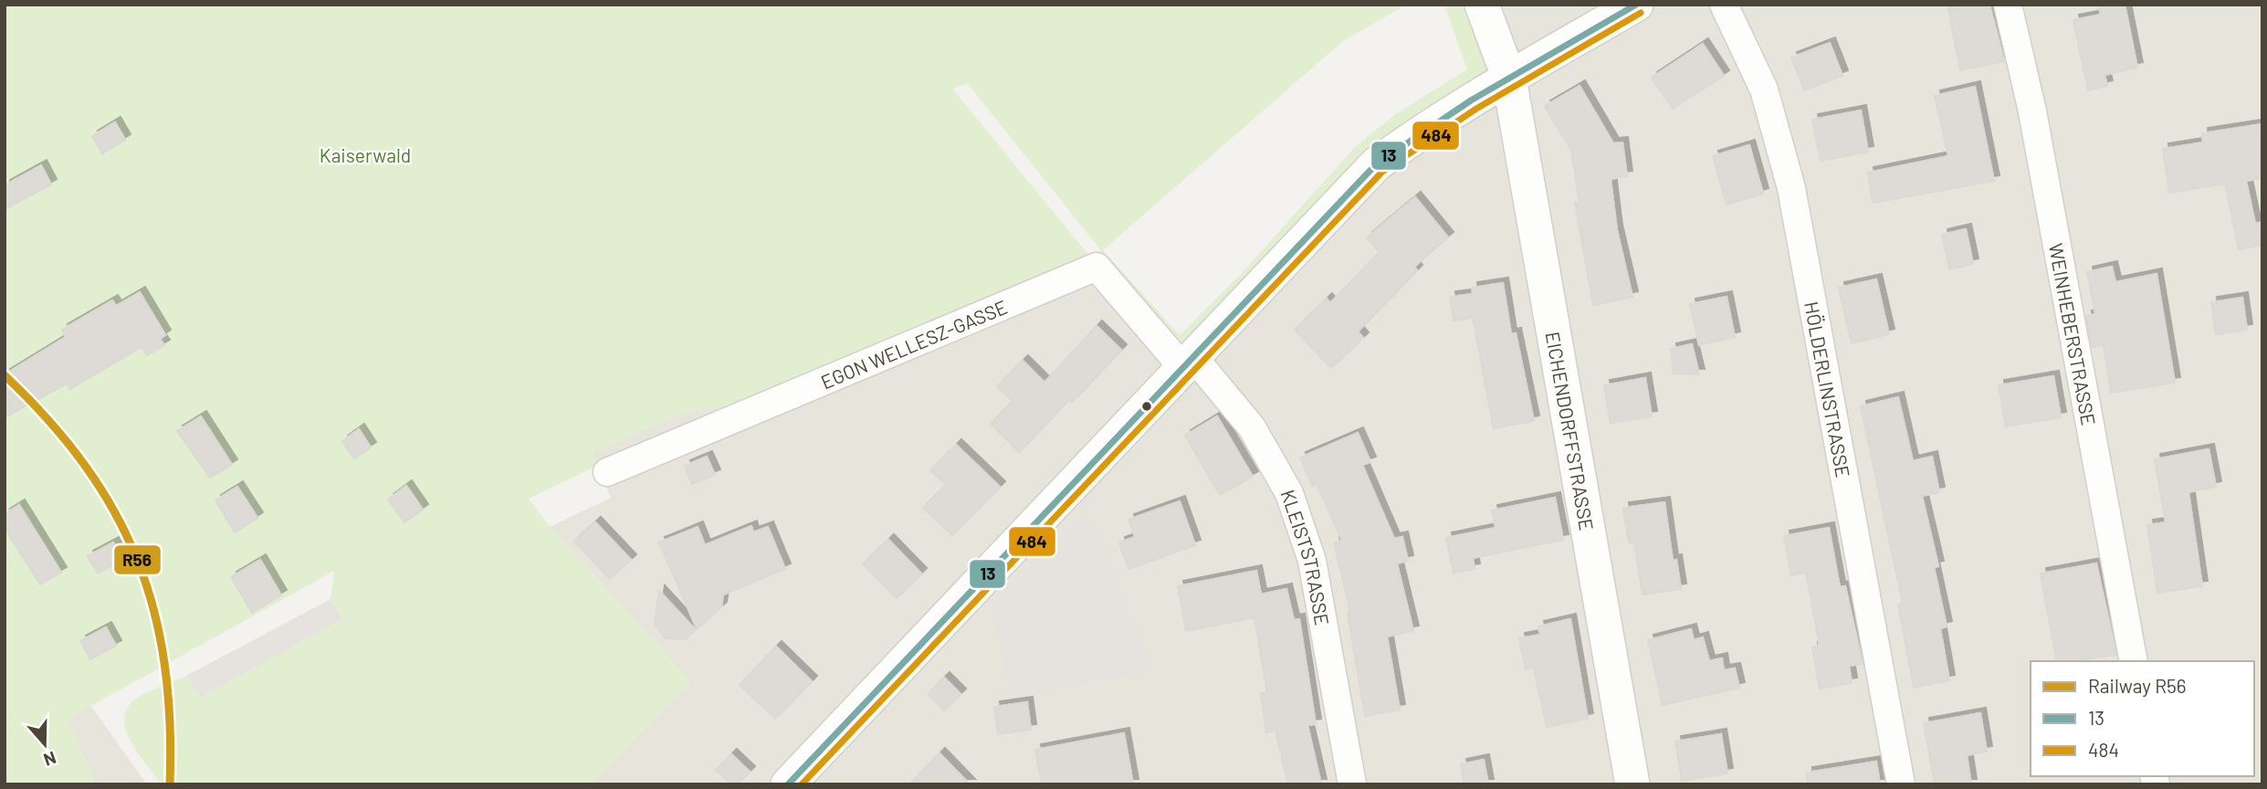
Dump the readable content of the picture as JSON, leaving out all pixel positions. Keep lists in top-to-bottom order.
{
  "streets": {
    "street": [
      "WEINHEBERSTRASSE",
      "EGON WELLESZ-GASSE",
      "HÖLDERLINSTRASSE",
      "EICHENDORFFSTRASSE",
      "KLEISTSTRASSE"
    ]
  },
  "crossings": [
    ["EGON WELLESZ-GASSE", "KLEISTSTRASSE"]
  ],
  "parks": ["Kaiserwald"],
  "lines": ["transit line 13", "transit line 484", "rail line R56"],
  "legend": ["Railway R56", "13", "484"],
  "north": "bottom"
}
